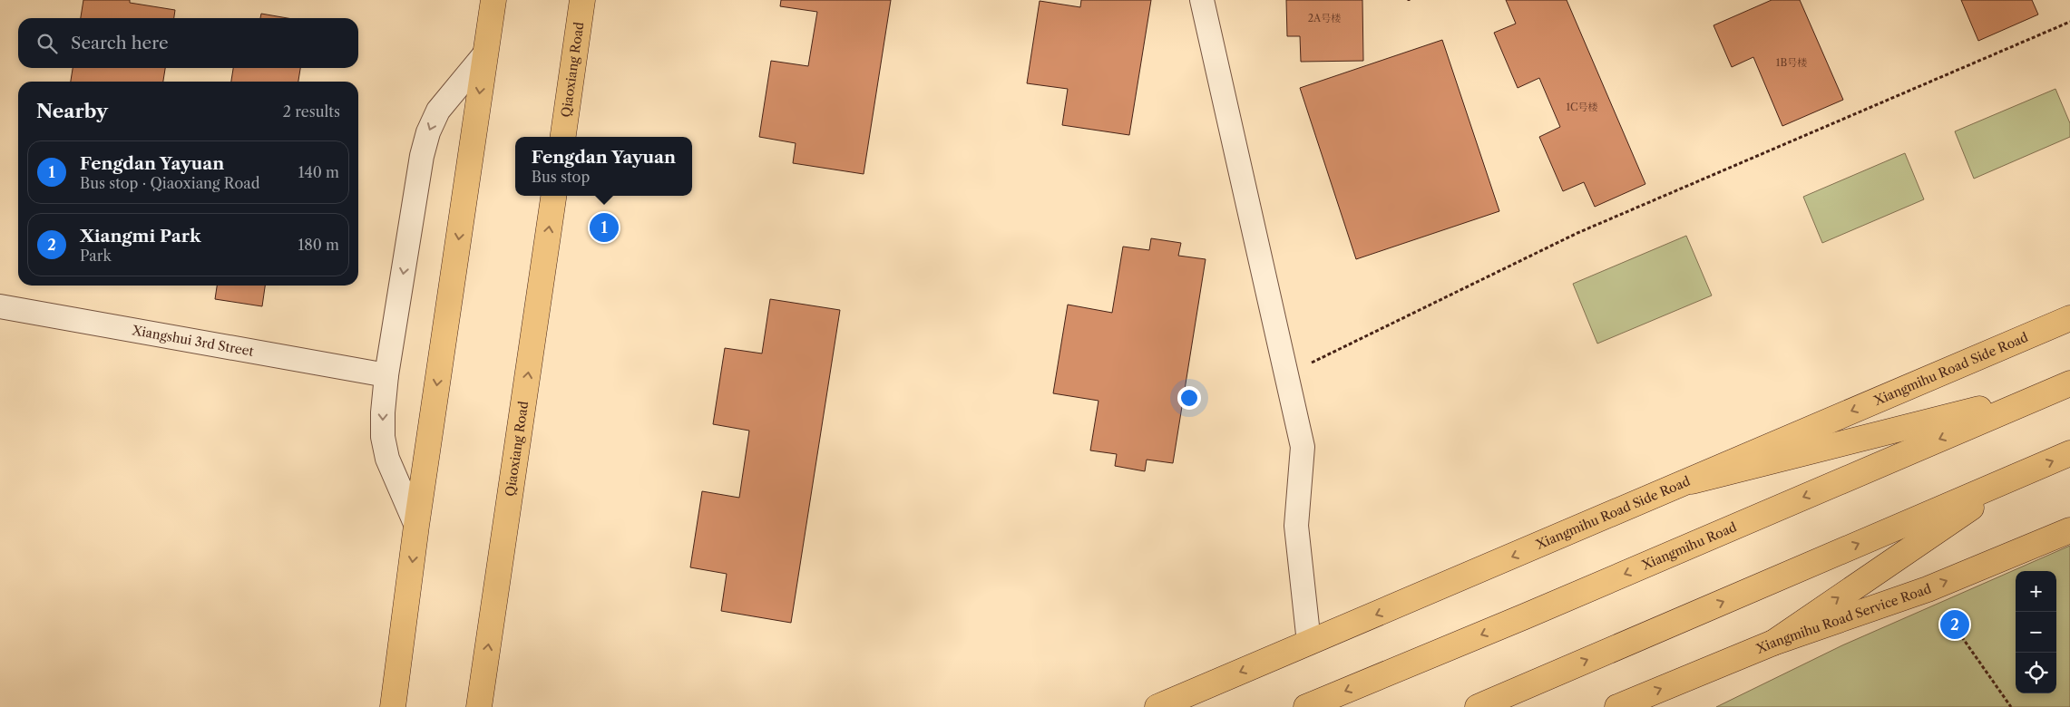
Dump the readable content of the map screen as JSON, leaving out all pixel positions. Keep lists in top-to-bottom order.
{
  "streets": {
    "main road": [
      "Qiaoxiang Road",
      "Xiangmihu Road Side Road",
      "Xiangmihu Road",
      "Xiangmihu Road Service Road"
    ],
    "street": ["Xiangshui 3rd Street"]
  },
  "house_numbers": ["2A号楼", "1B号楼", "1C号楼"],
  "page": {
    "search": "Search here",
    "heading": ["Nearby", "2 results"],
    "popup": ["Fengdan Yayuan", "Bus stop"],
    "list": [
      {
        "mark": "1",
        "name": "Fengdan Yayuan",
        "note": "Bus stop · Qiaoxiang Road",
        "value": "140 m"
      },
      {
        "mark": "2",
        "name": "Xiangmi Park",
        "note": "Park",
        "value": "180 m"
      }
    ],
    "pins": ["1", "2"],
    "map_buttons": ["+", "−"]
  }
}
